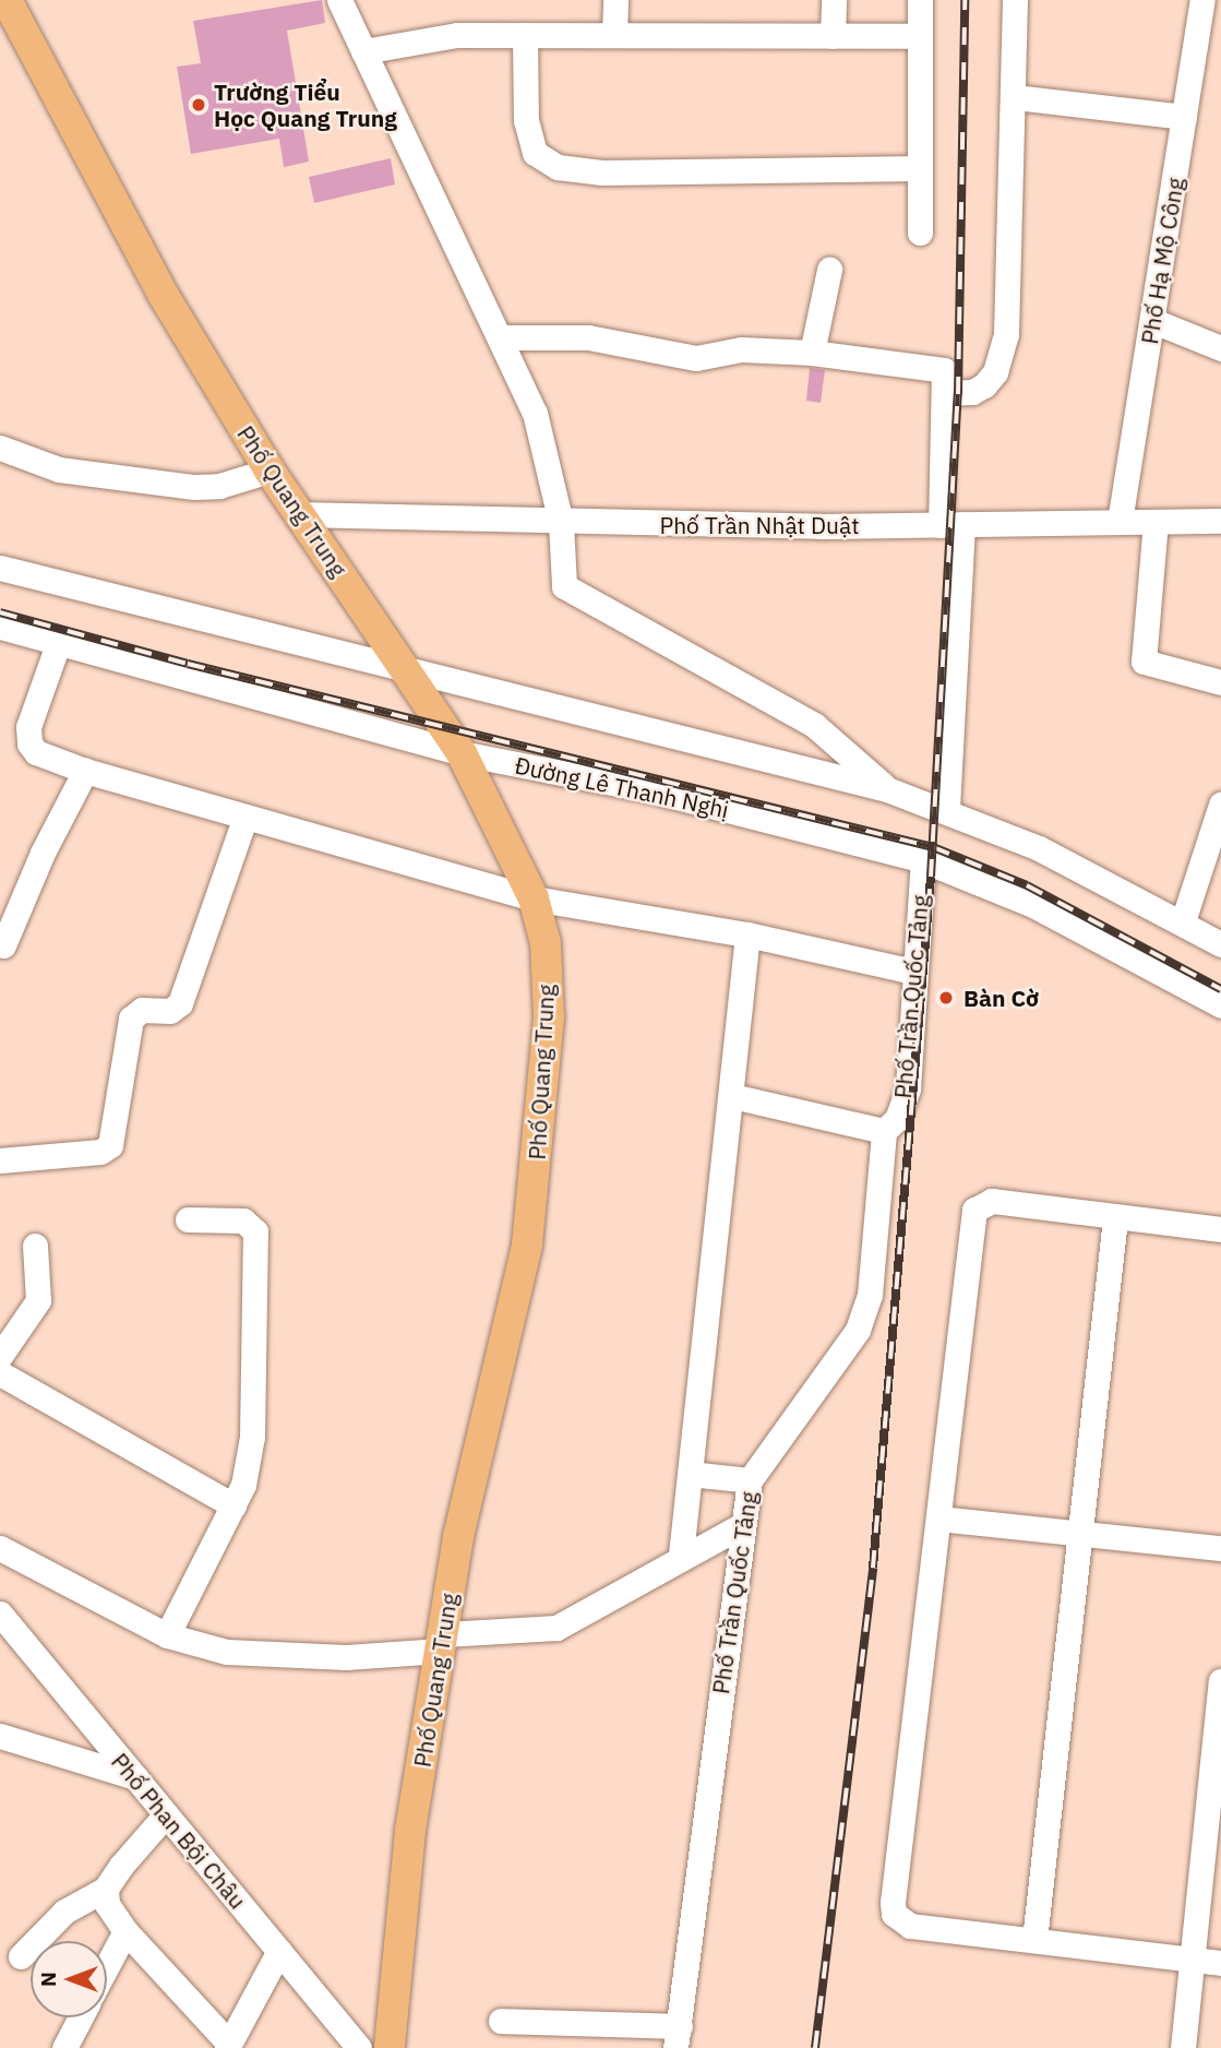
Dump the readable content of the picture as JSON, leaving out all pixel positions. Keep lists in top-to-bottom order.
{
  "streets": {
    "main road": ["Phố Quang Trung"],
    "street": [
      "Phố Hạ Mộ Công",
      "Phố Trần Nhật Duật",
      "Đường Lê Thanh Nghị",
      "Phố Trần Quốc Tảng",
      "Phố Phan Bội Châu"
    ]
  },
  "crossings": [
    ["Phố Hạ Mộ Công", "Phố Trần Nhật Duật"],
    ["Phố Quang Trung", "Phố Trần Nhật Duật"],
    ["Phố Quang Trung", "Đường Lê Thanh Nghị"],
    ["Đường Lê Thanh Nghị", "Phố Trần Quốc Tảng"]
  ],
  "places": ["Trường Tiểu Học Quang Trung", "Bàn Cờ"],
  "north": "left"
}
